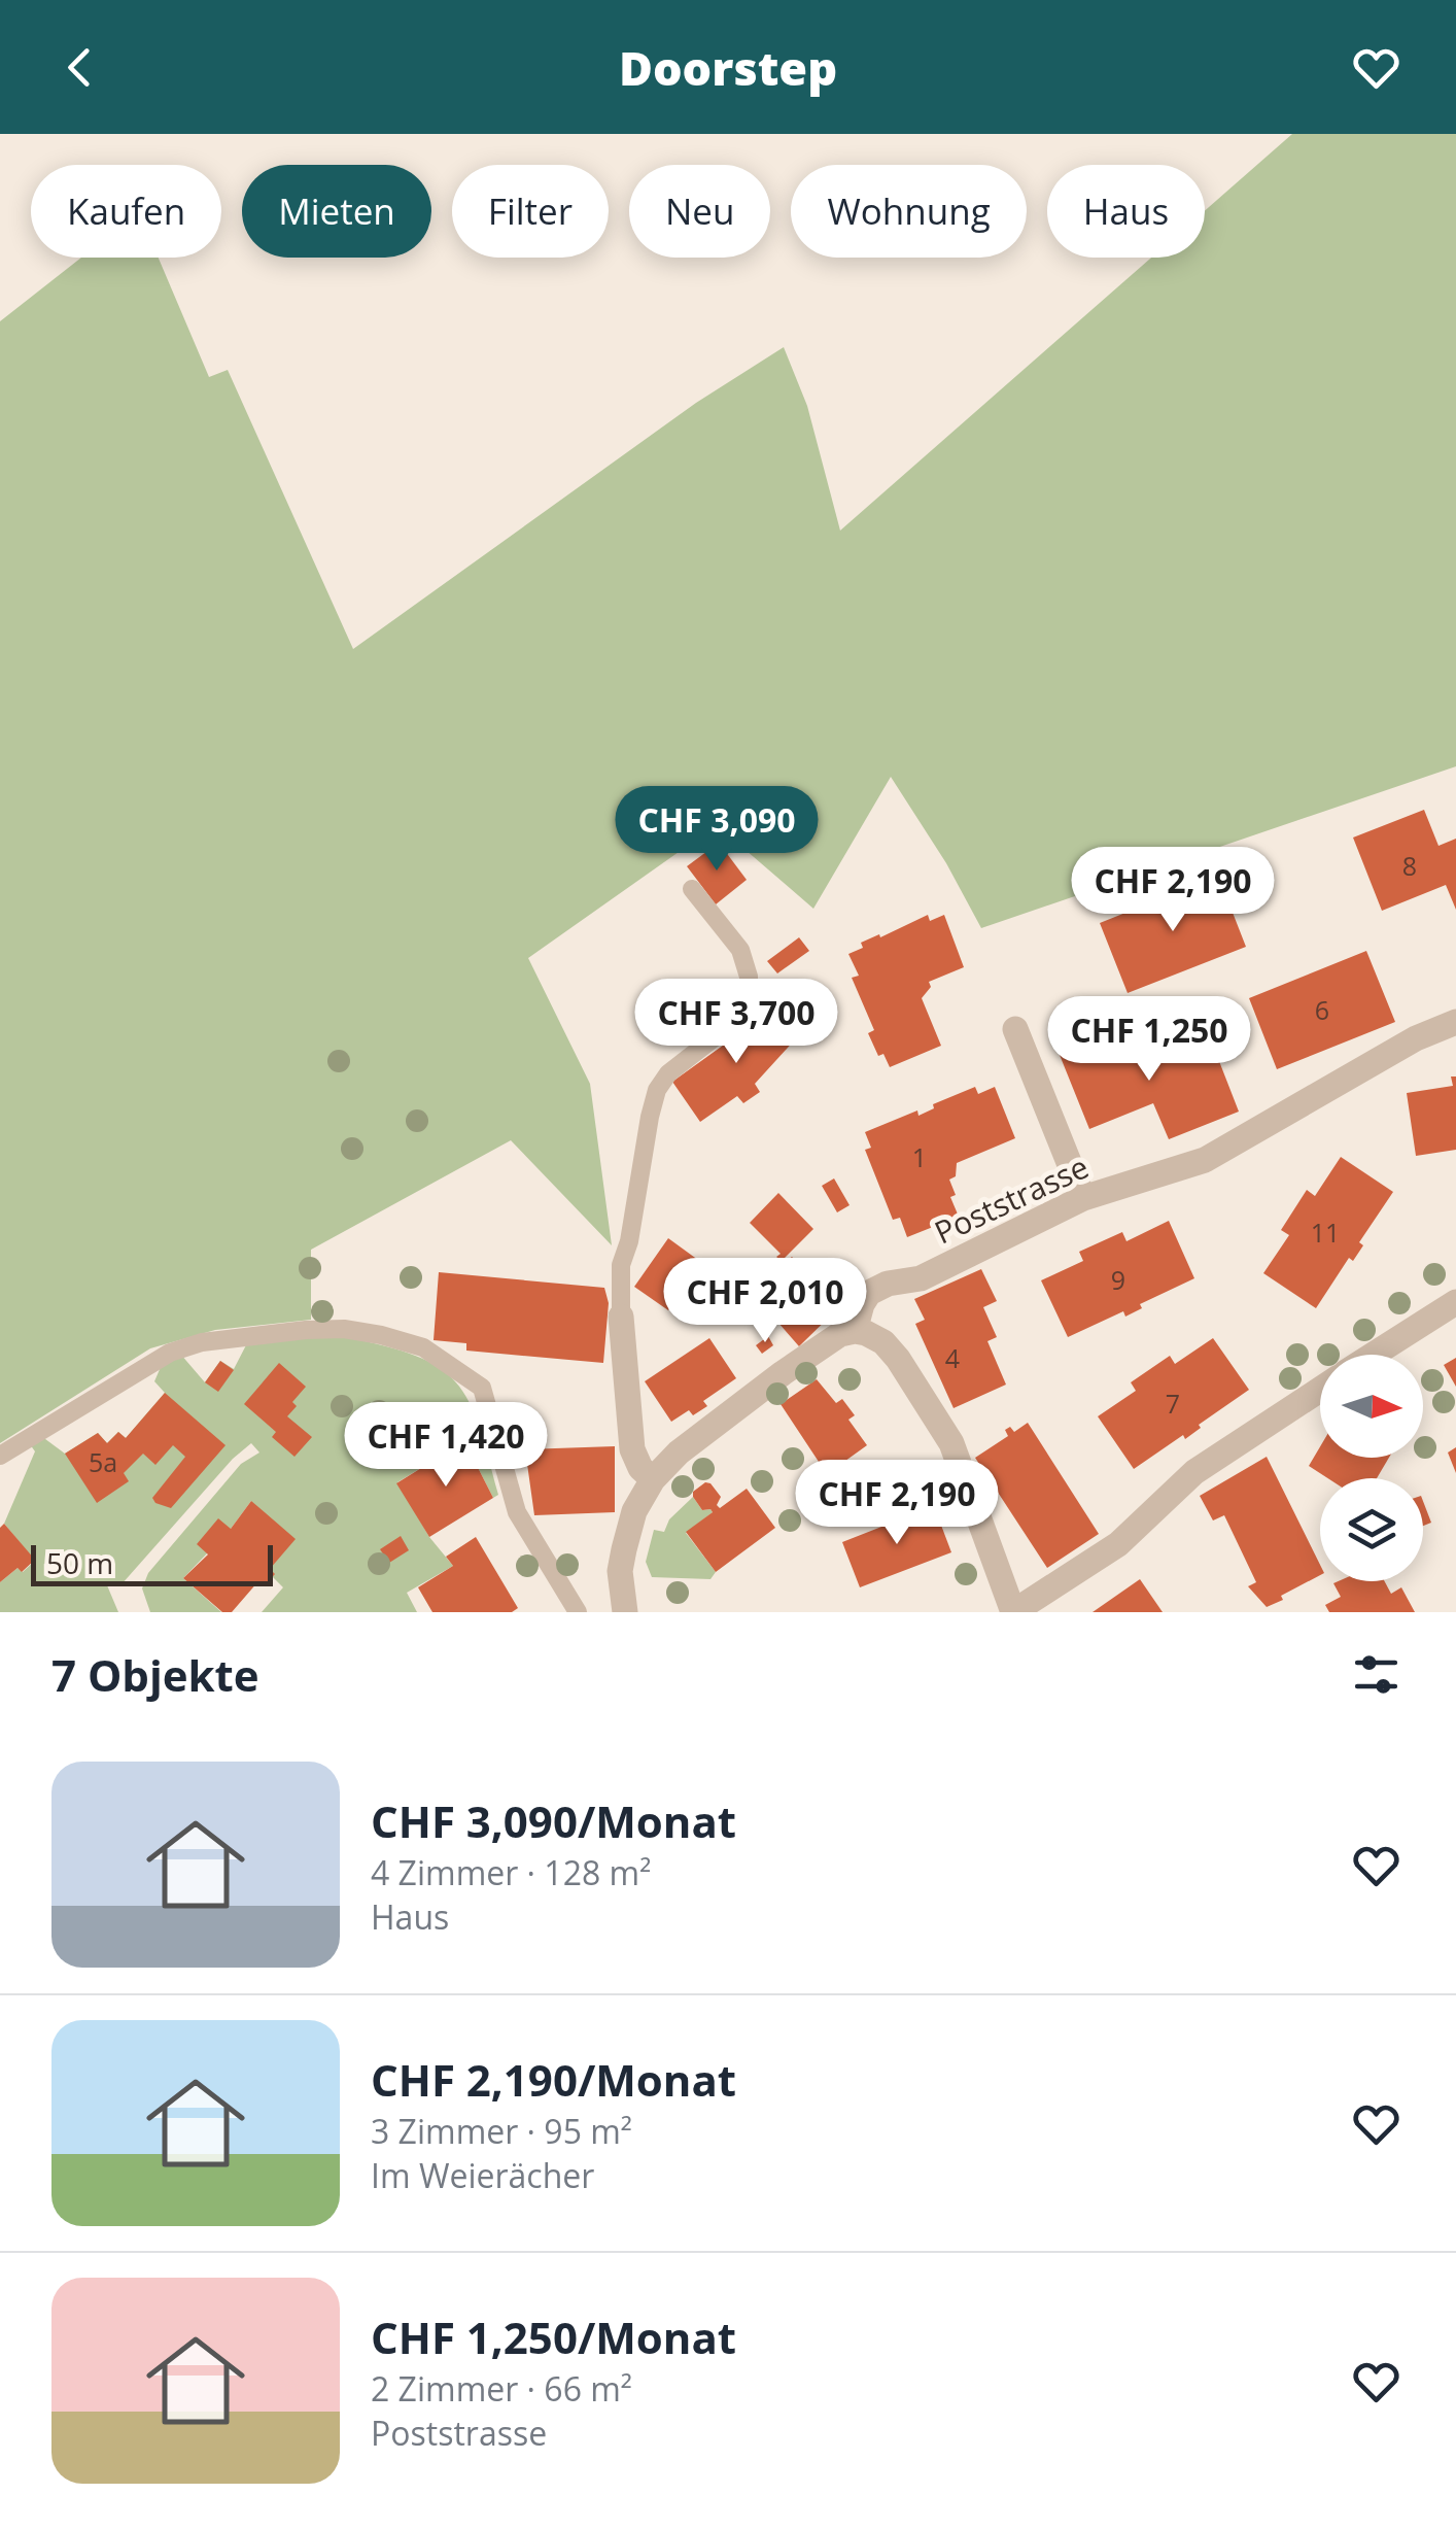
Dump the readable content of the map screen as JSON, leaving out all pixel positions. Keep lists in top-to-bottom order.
{
  "streets": {
    "street": ["Poststrasse"]
  },
  "house_numbers": [
    "8",
    "6",
    "1",
    "11",
    "9",
    "4",
    "7",
    "5a"
  ],
  "scale_bar": "50 m",
  "north": "right",
  "page": {
    "header": "Doorstep",
    "chip": [
      "Kaufen",
      "Mieten",
      "Filter",
      "Neu",
      "Wohnung",
      "Haus"
    ],
    "price": [
      "CHF 3,090",
      "CHF 2,190",
      "CHF 3,700",
      "CHF 1,250",
      "CHF 2,010",
      "CHF 1,420",
      "CHF 2,190"
    ],
    "scale": "50 m",
    "heading": "7 Objekte",
    "list": [
      {
        "name": "CHF 3,090/Monat",
        "note": "4 Zimmer · 128 m² · Haus"
      },
      {
        "name": "CHF 2,190/Monat",
        "note": "3 Zimmer · 95 m² · Im Weierächer"
      },
      {
        "name": "CHF 1,250/Monat",
        "note": "2 Zimmer · 66 m² · Poststrasse"
      }
    ]
  }
}
